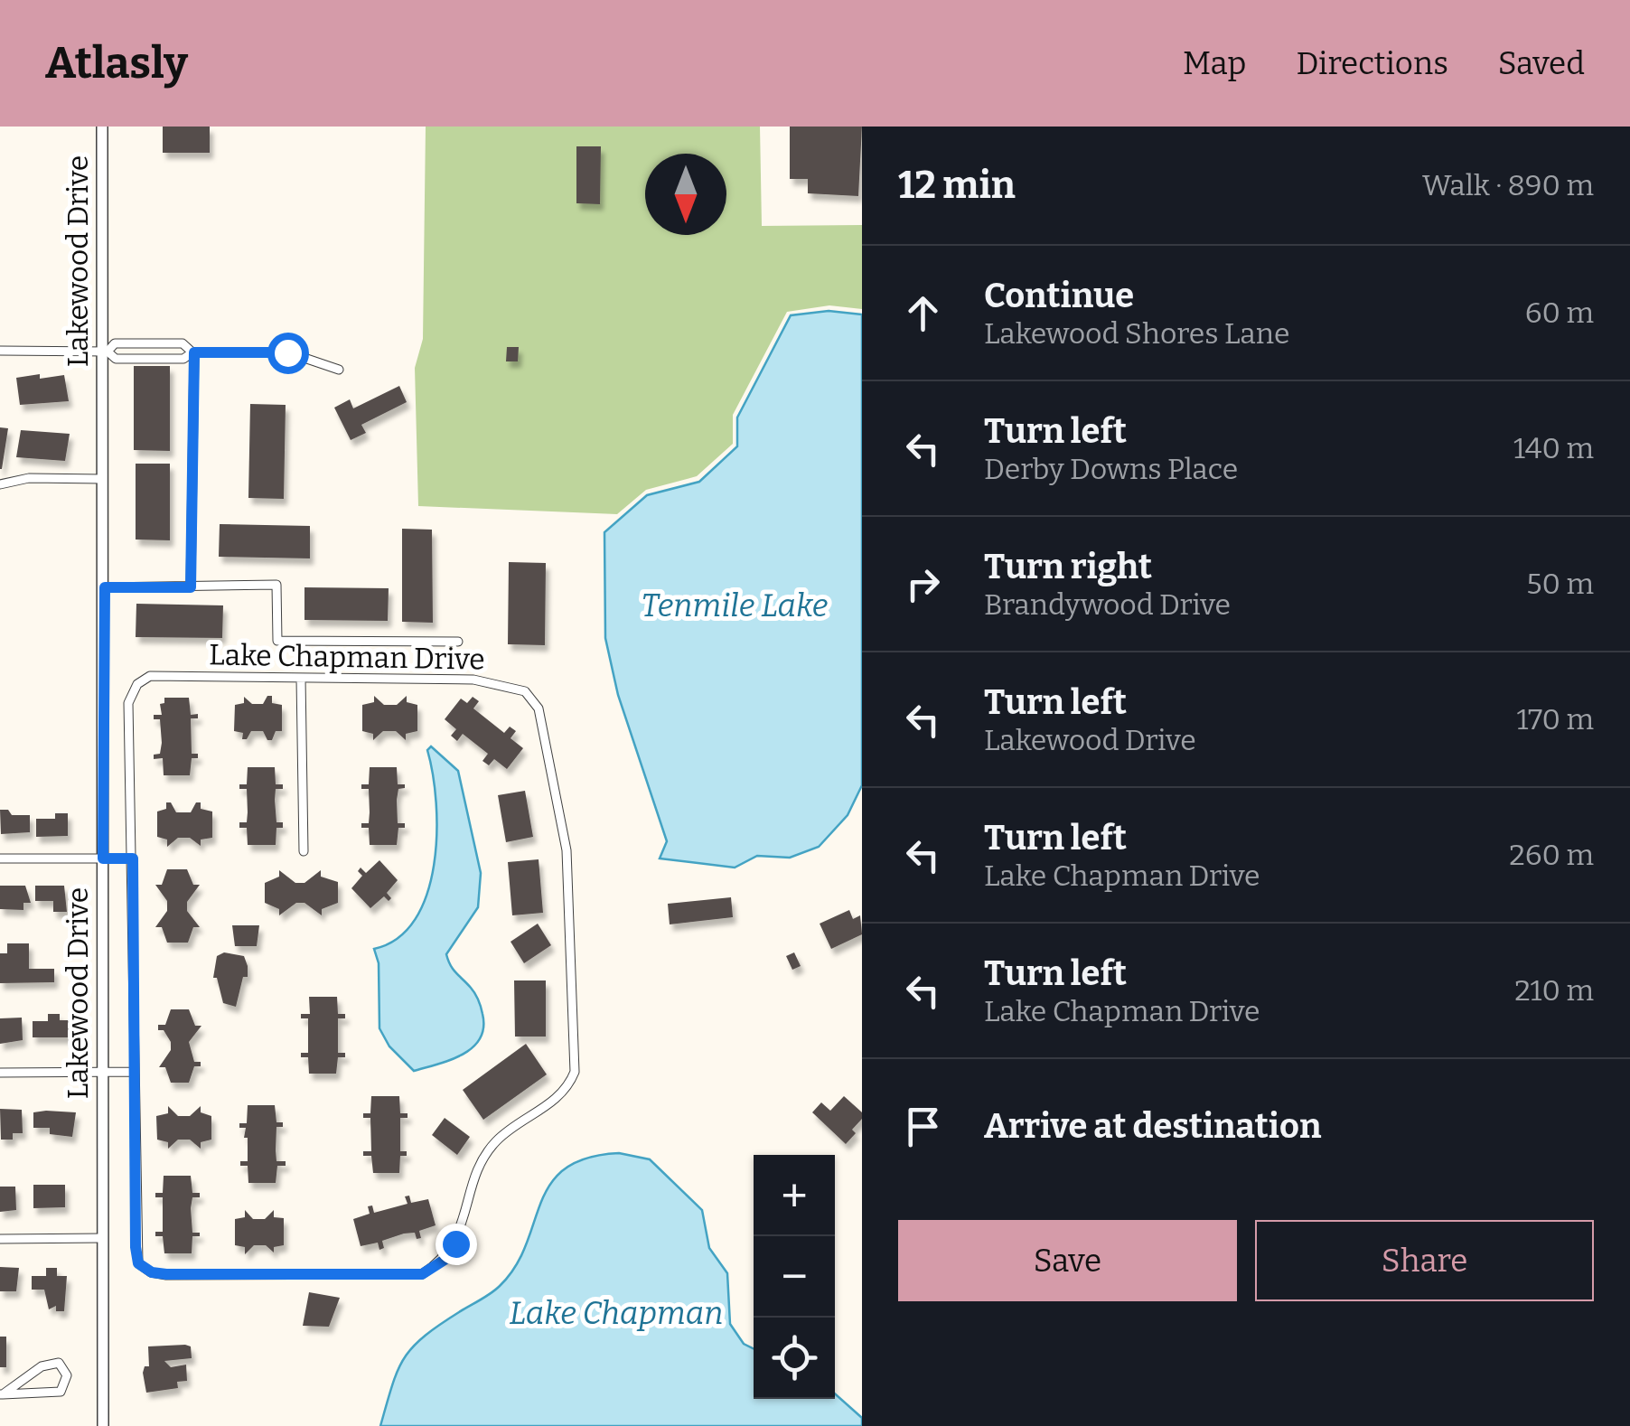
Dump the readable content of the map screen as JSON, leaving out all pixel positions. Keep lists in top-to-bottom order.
{
  "streets": {
    "street": ["Lakewood Drive", "Lake Chapman Drive"]
  },
  "water": ["Tenmile Lake", "Lake Chapman"],
  "north": "bottom",
  "page": {
    "header": "Atlasly",
    "nav": ["Map", "Directions", "Saved"],
    "heading": ["12 min", "Walk · 890 m"],
    "list": [
      ["Continue", "Lakewood Shores Lane", "60 m"],
      ["Turn left", "Derby Downs Place", "140 m"],
      ["Turn right", "Brandywood Drive", "50 m"],
      ["Turn left", "Lakewood Drive", "170 m"],
      ["Turn left", "Lake Chapman Drive", "260 m"],
      ["Turn left", "Lake Chapman Drive", "210 m"],
      "Arrive at destination"
    ],
    "map_buttons": ["+", "−"],
    "buttons": ["Save", "Share"]
  }
}
